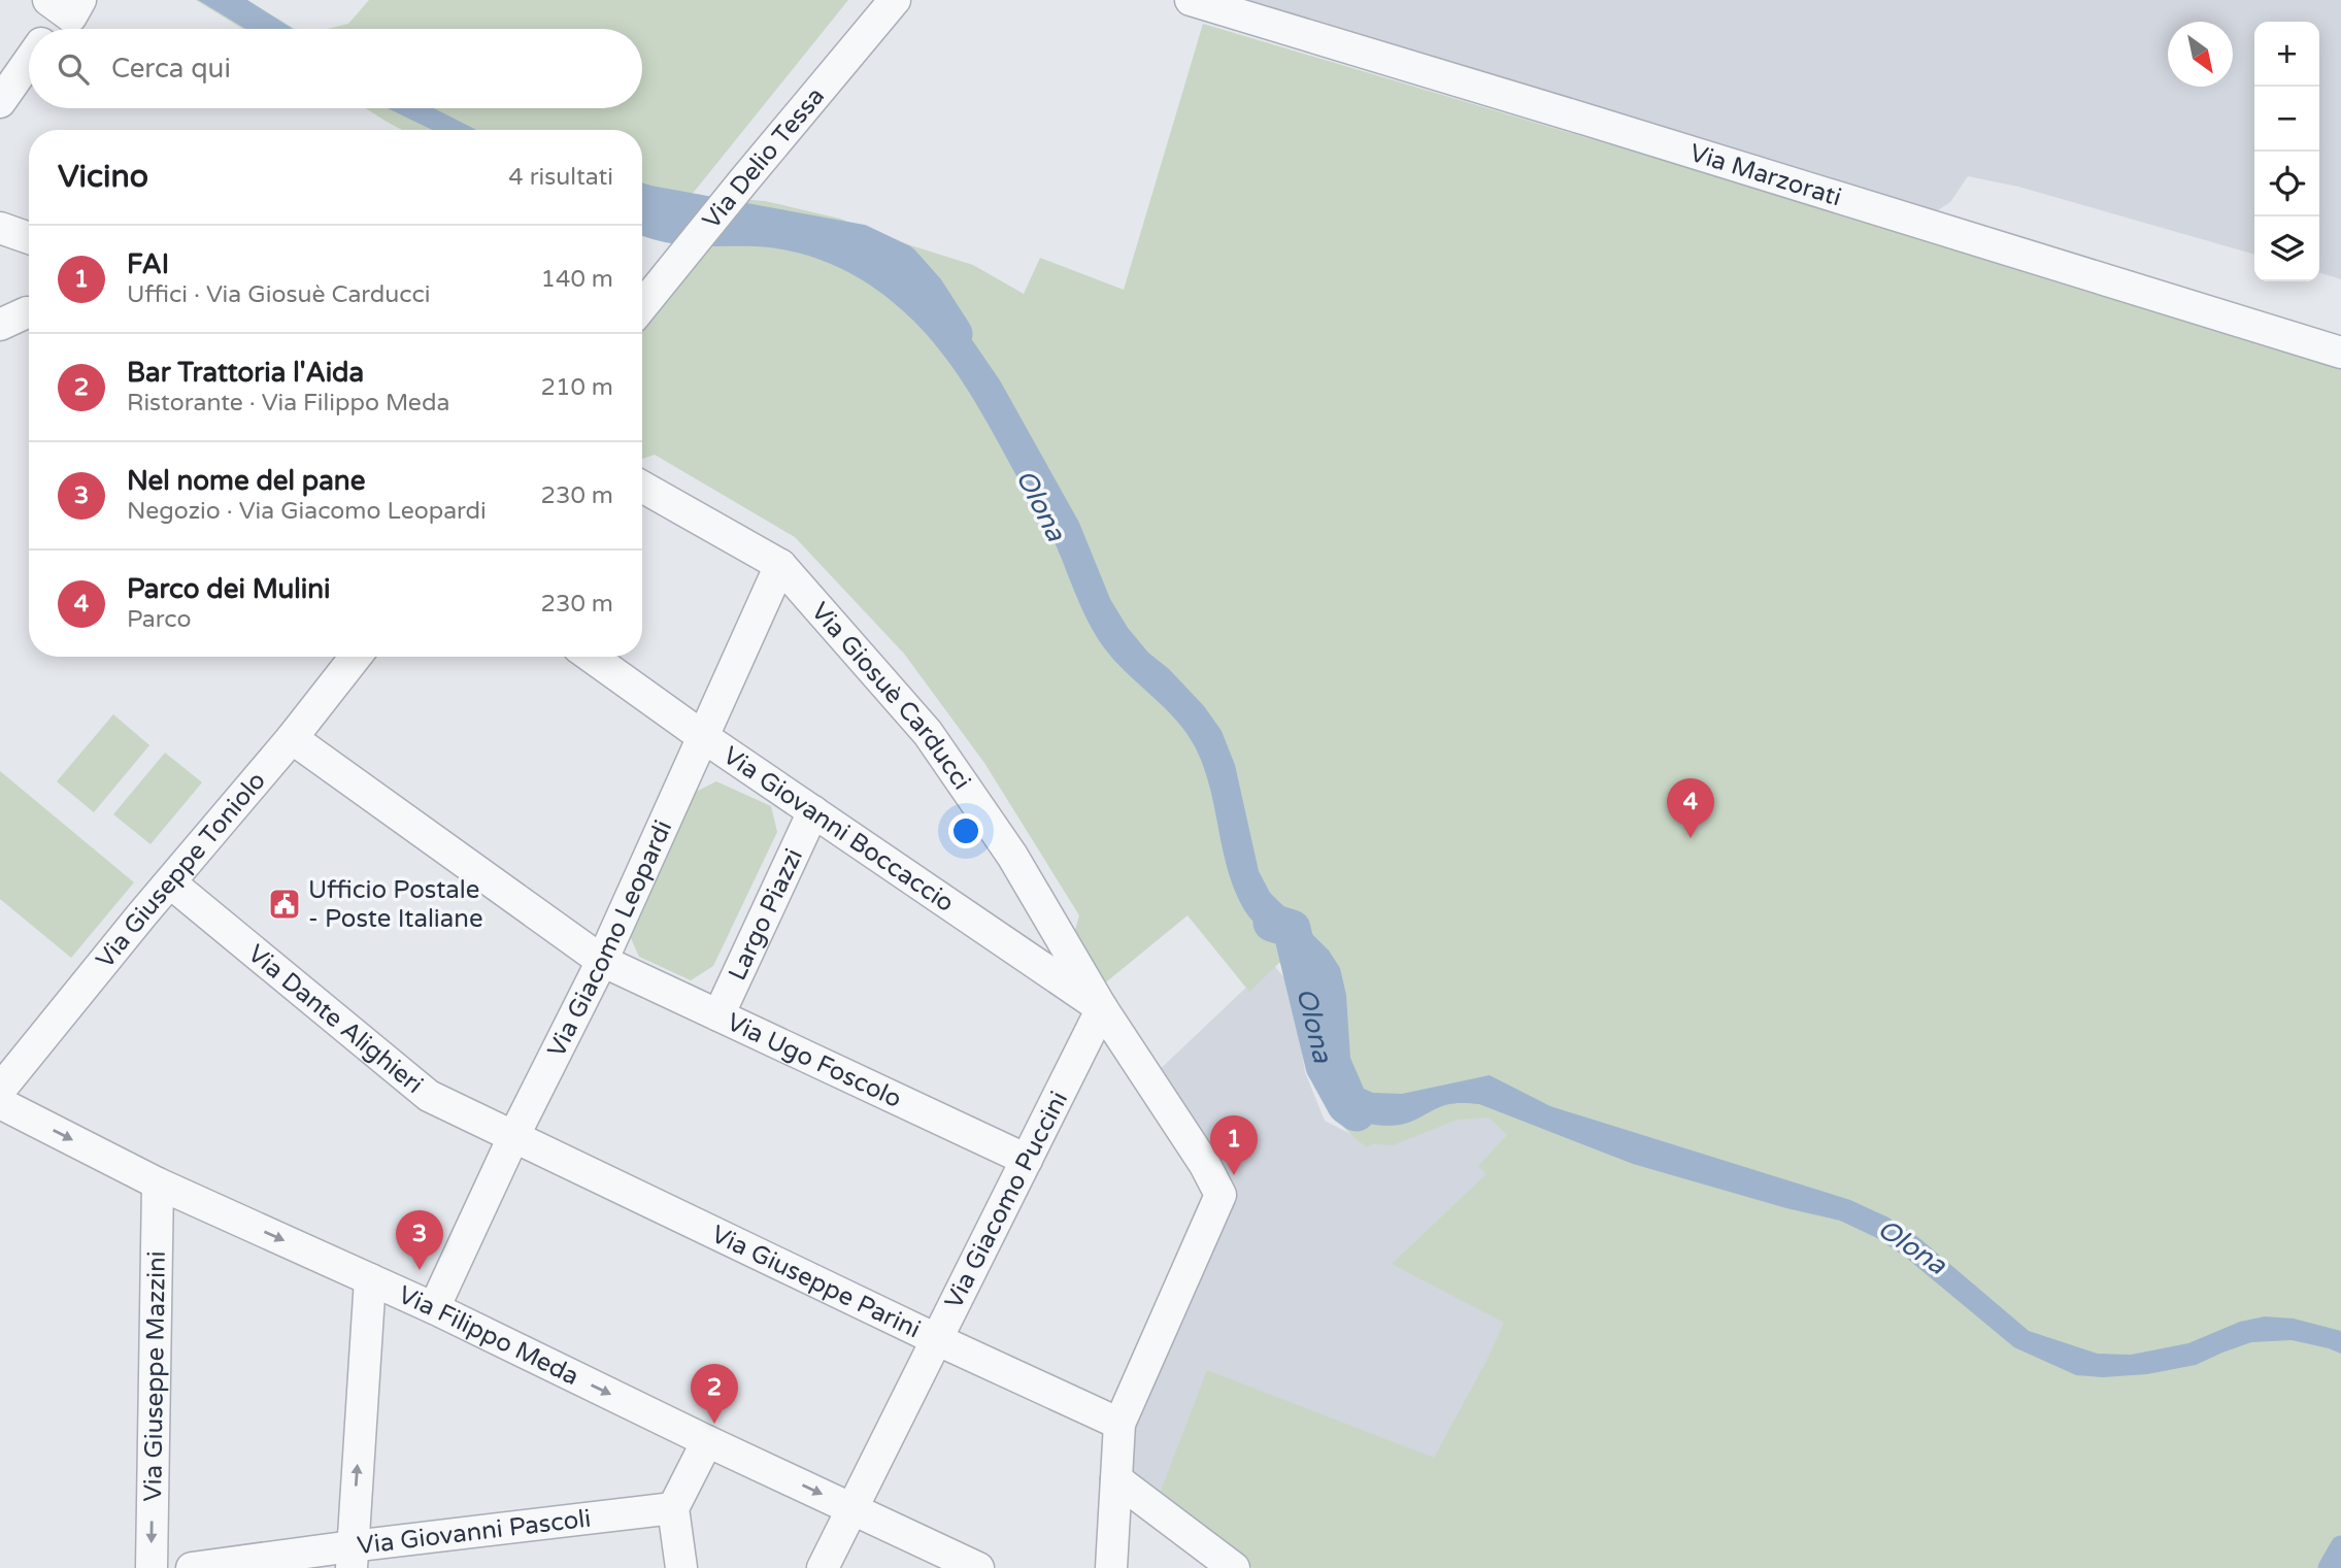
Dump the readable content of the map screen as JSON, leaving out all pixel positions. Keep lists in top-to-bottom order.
{
  "streets": {
    "street": [
      "Via Delio Tessa",
      "Via Marzorati",
      "Via Giosuè Carducci",
      "Via Giovanni Boccaccio",
      "Via Giuseppe Toniolo",
      "Largo Piazzi",
      "Via Giacomo Leopardi",
      "Via Dante Alighieri",
      "Via Ugo Foscolo",
      "Via Giacomo Puccini",
      "Via Giuseppe Parini",
      "Via Filippo Meda",
      "Via Giuseppe Mazzini",
      "Via Giovanni Pascoli"
    ]
  },
  "crossings": [
    ["Via Giosuè Carducci", "Via Giovanni Boccaccio"],
    ["Via Giosuè Carducci", "Via Giacomo Leopardi"],
    ["Via Giosuè Carducci", "Via Giacomo Puccini"],
    ["Via Giosuè Carducci", "Via Giuseppe Parini"],
    ["Via Giovanni Boccaccio", "Largo Piazzi"],
    ["Via Giovanni Boccaccio", "Via Giacomo Leopardi"],
    ["Via Giovanni Boccaccio", "Via Giacomo Puccini"],
    ["Via Giuseppe Toniolo", "Via Dante Alighieri"],
    ["Via Giuseppe Toniolo", "Via Ugo Foscolo"],
    ["Largo Piazzi", "Via Ugo Foscolo"],
    ["Via Giacomo Leopardi", "Via Dante Alighieri"],
    ["Via Giacomo Leopardi", "Via Ugo Foscolo"],
    ["Via Giacomo Leopardi", "Via Giuseppe Parini"],
    ["Via Giacomo Leopardi", "Via Filippo Meda"],
    ["Via Dante Alighieri", "Via Giuseppe Parini"],
    ["Via Ugo Foscolo", "Via Giacomo Puccini"],
    ["Via Giacomo Puccini", "Via Giuseppe Parini"],
    ["Via Giacomo Puccini", "Via Filippo Meda"],
    ["Via Filippo Meda", "Via Giuseppe Mazzini"]
  ],
  "one_way": ["Via Filippo Meda"],
  "water": ["Olona"],
  "places": {
    "public building": ["Ufficio Postale - Poste Italiane"]
  },
  "north": "bottom right",
  "page": {
    "map_buttons": ["+", "−"],
    "search": "Cerca qui",
    "heading": ["Vicino", "4 risultati"],
    "list": [
      {
        "mark": "1",
        "name": "FAI",
        "note": "Uffici · Via Giosuè Carducci",
        "value": "140 m"
      },
      {
        "mark": "2",
        "name": "Bar Trattoria l'Aida",
        "note": "Ristorante · Via Filippo Meda",
        "value": "210 m"
      },
      {
        "mark": "3",
        "name": "Nel nome del pane",
        "note": "Negozio · Via Giacomo Leopardi",
        "value": "230 m"
      },
      {
        "mark": "4",
        "name": "Parco dei Mulini",
        "note": "Parco",
        "value": "230 m"
      }
    ],
    "pins": [
      "4",
      "1",
      "3",
      "2"
    ]
  }
}
